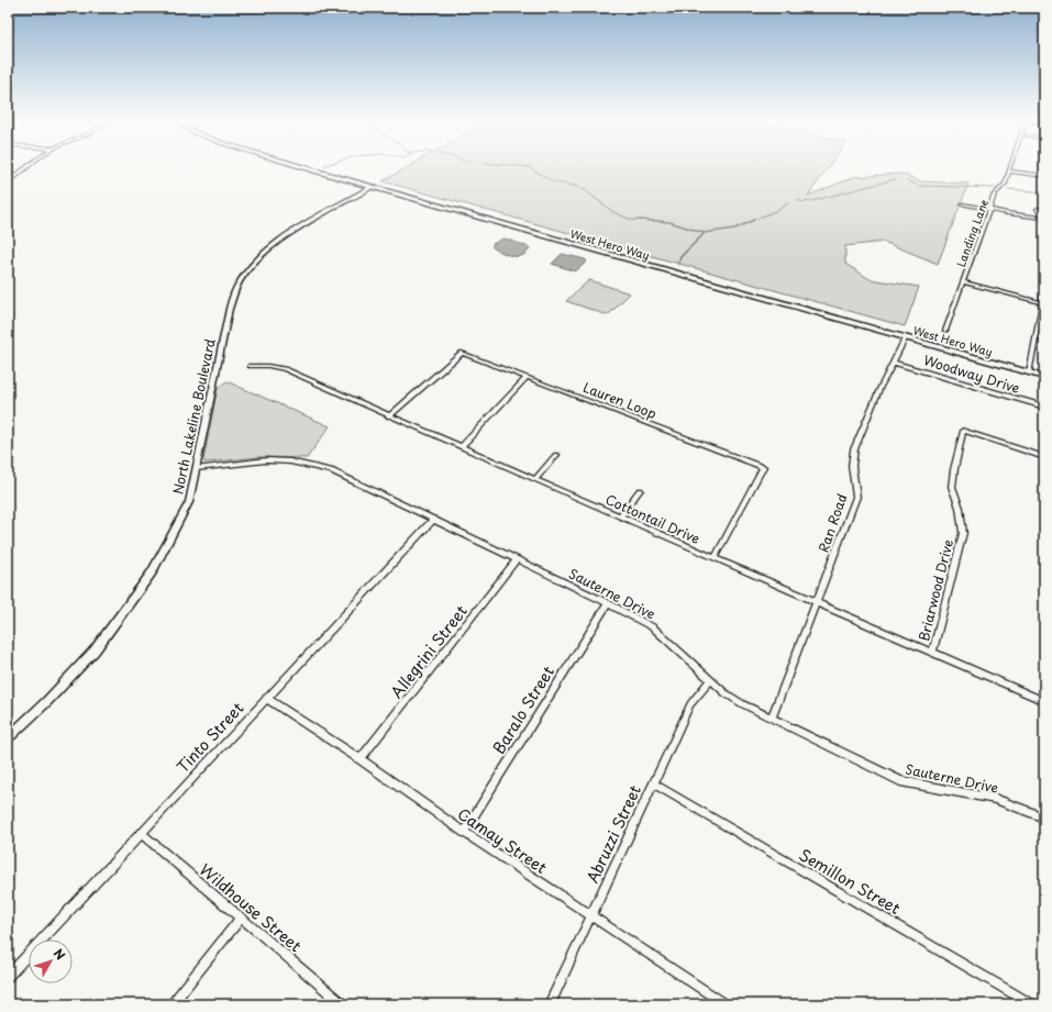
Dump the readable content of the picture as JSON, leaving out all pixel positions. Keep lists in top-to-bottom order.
{
  "streets": {
    "main road": ["West Hero Way"],
    "street": [
      "Landing Lane",
      "Woodway Drive",
      "Lauren Loop",
      "North Lakeline Boulevard",
      "Cottontail Drive",
      "Ran Road",
      "Briarwood Drive",
      "Sauterne Drive",
      "Allegrini Street",
      "Baralo Street",
      "Tinto Street",
      "Abruzzi Street",
      "Camay Street",
      "Semillon Street",
      "Wildhouse Street"
    ]
  },
  "crossings": [
    ["West Hero Way", "North Lakeline Boulevard"],
    ["West Hero Way", "Ran Road"],
    ["Woodway Drive", "Ran Road"],
    ["Lauren Loop", "Cottontail Drive"],
    ["North Lakeline Boulevard", "Sauterne Drive"],
    ["Cottontail Drive", "Ran Road"],
    ["Cottontail Drive", "Briarwood Drive"],
    ["Ran Road", "Sauterne Drive"],
    ["Sauterne Drive", "Allegrini Street"],
    ["Sauterne Drive", "Baralo Street"],
    ["Sauterne Drive", "Tinto Street"],
    ["Sauterne Drive", "Abruzzi Street"],
    ["Allegrini Street", "Camay Street"],
    ["Baralo Street", "Camay Street"],
    ["Tinto Street", "Camay Street"],
    ["Tinto Street", "Wildhouse Street"],
    ["Abruzzi Street", "Camay Street"],
    ["Abruzzi Street", "Semillon Street"]
  ],
  "north": "top right"
}
